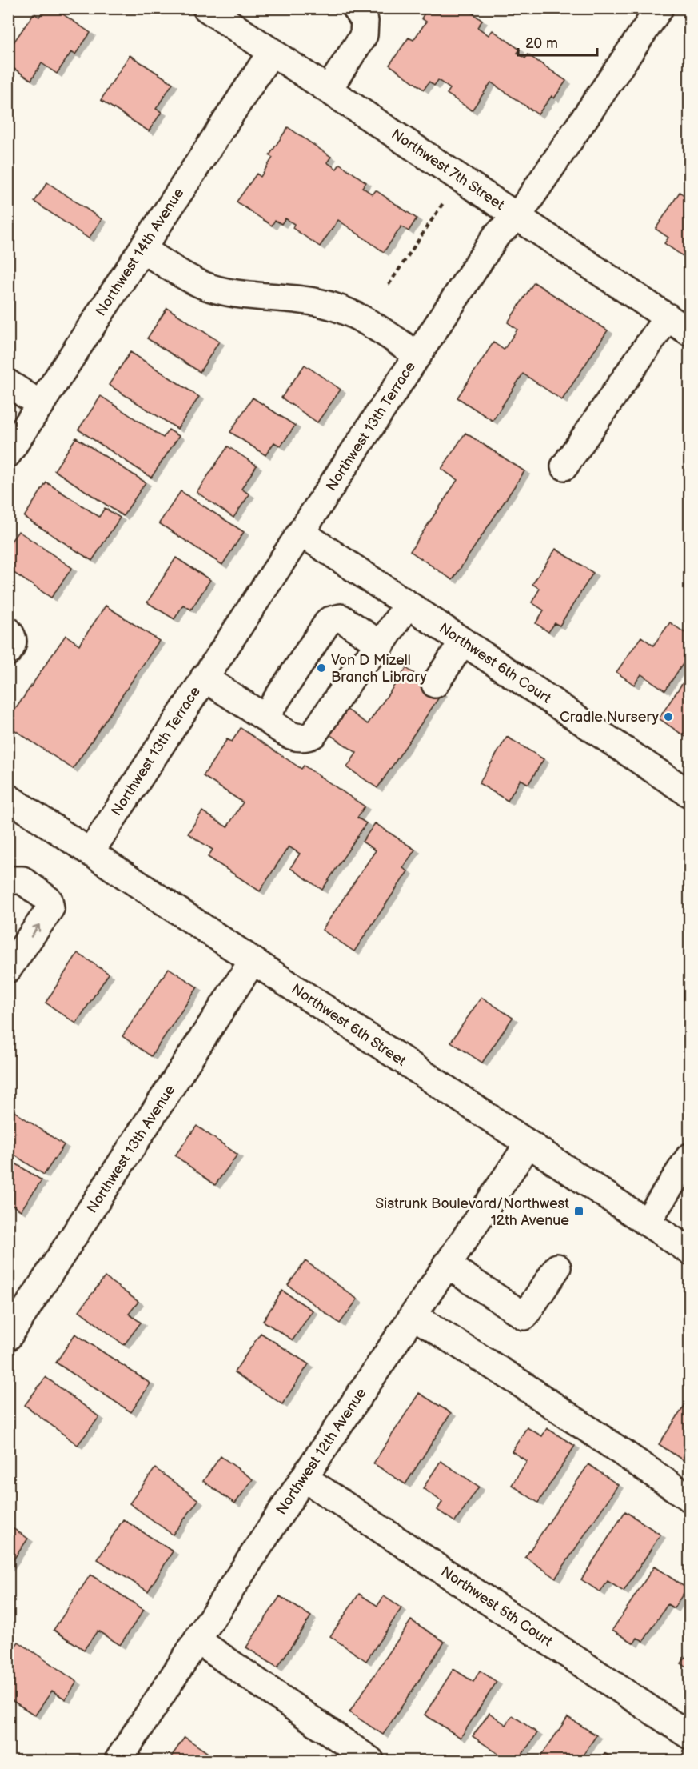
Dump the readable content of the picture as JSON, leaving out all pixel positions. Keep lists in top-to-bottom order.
{
  "streets": {
    "street": [
      "Northwest 7th Street",
      "Northwest 14th Avenue",
      "Northwest 13th Terrace",
      "Northwest 6th Court",
      "Northwest 6th Street",
      "Northwest 13th Avenue",
      "Northwest 12th Avenue",
      "Northwest 5th Court"
    ]
  },
  "crossings": [
    ["Northwest 7th Street", "Northwest 14th Avenue"],
    ["Northwest 7th Street", "Northwest 13th Terrace"],
    ["Northwest 13th Terrace", "Northwest 6th Court"],
    ["Northwest 13th Terrace", "Northwest 6th Street"],
    ["Northwest 6th Street", "Northwest 13th Avenue"],
    ["Northwest 6th Street", "Northwest 12th Avenue"],
    ["Northwest 12th Avenue", "Northwest 5th Court"]
  ],
  "places": {
    "other": ["Von D Mizell Branch Library", "Cradle Nursery"],
    "transit": ["Sistrunk Boulevard/Northwest 12th Avenue"]
  },
  "scale_bar": "20 m"
}
